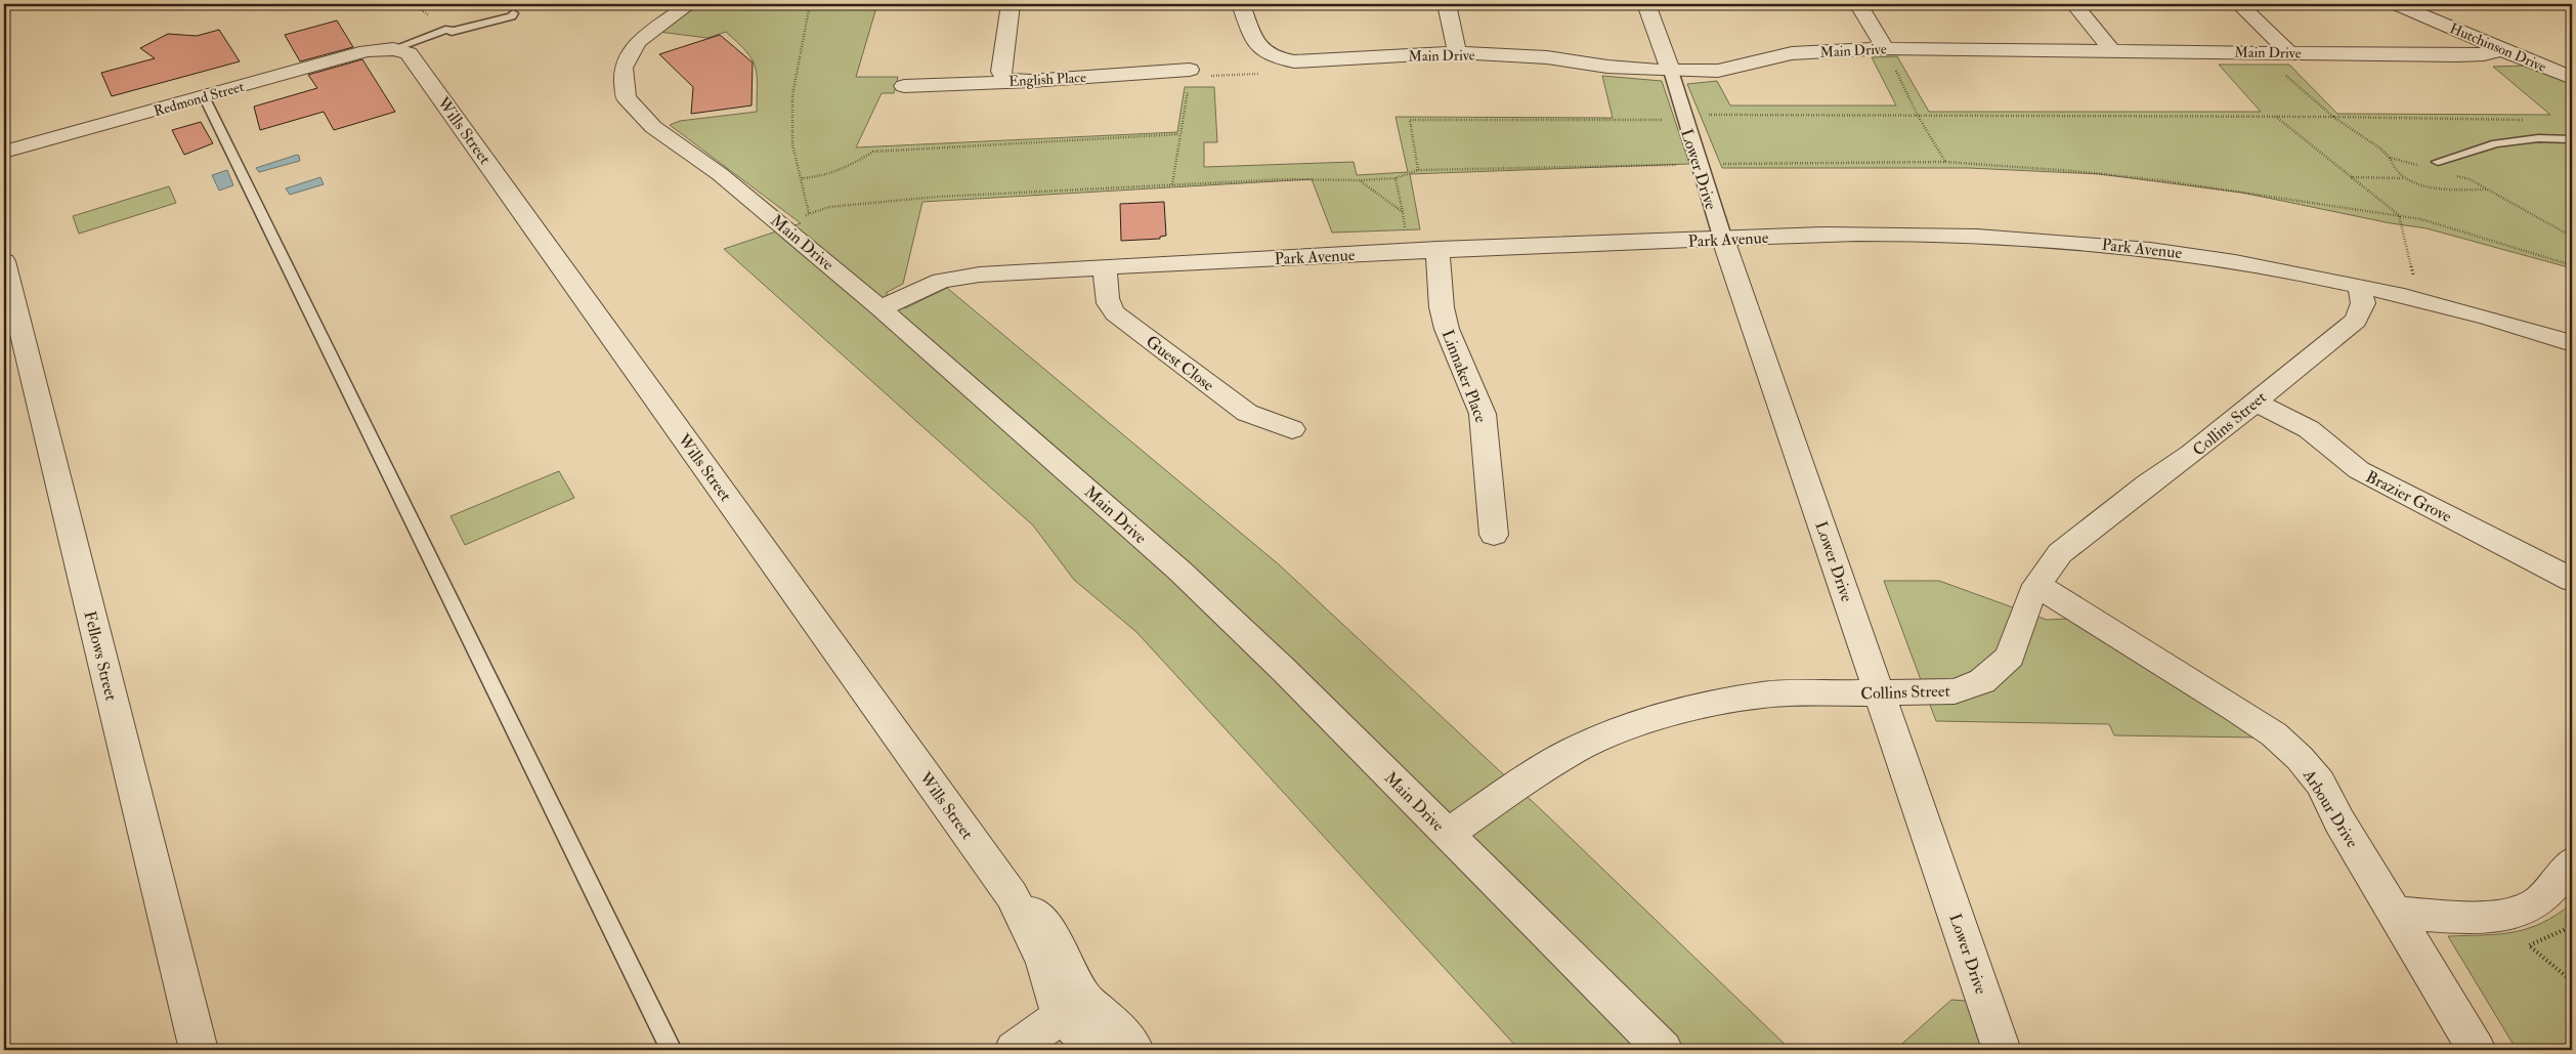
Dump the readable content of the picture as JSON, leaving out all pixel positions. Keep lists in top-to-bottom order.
{
  "streets": {
    "street": [
      "Hutchinson Drive",
      "Main Drive",
      "English Place",
      "Redmond Street",
      "Wills Street",
      "Lower Drive",
      "Park Avenue",
      "Guest Close",
      "Linnaker Place",
      "Collins Street",
      "Brazier Grove",
      "Fellows Street",
      "Arbour Drive"
    ]
  },
  "crossings": [
    ["Hutchinson Drive", "Main Drive"],
    ["Main Drive", "Lower Drive"],
    ["Main Drive", "Park Avenue"],
    ["Main Drive", "Collins Street"],
    ["Redmond Street", "Wills Street"],
    ["Lower Drive", "Park Avenue"],
    ["Lower Drive", "Collins Street"],
    ["Park Avenue", "Guest Close"],
    ["Park Avenue", "Linnaker Place"],
    ["Park Avenue", "Collins Street"],
    ["Collins Street", "Brazier Grove"],
    ["Collins Street", "Arbour Drive"]
  ]
}
